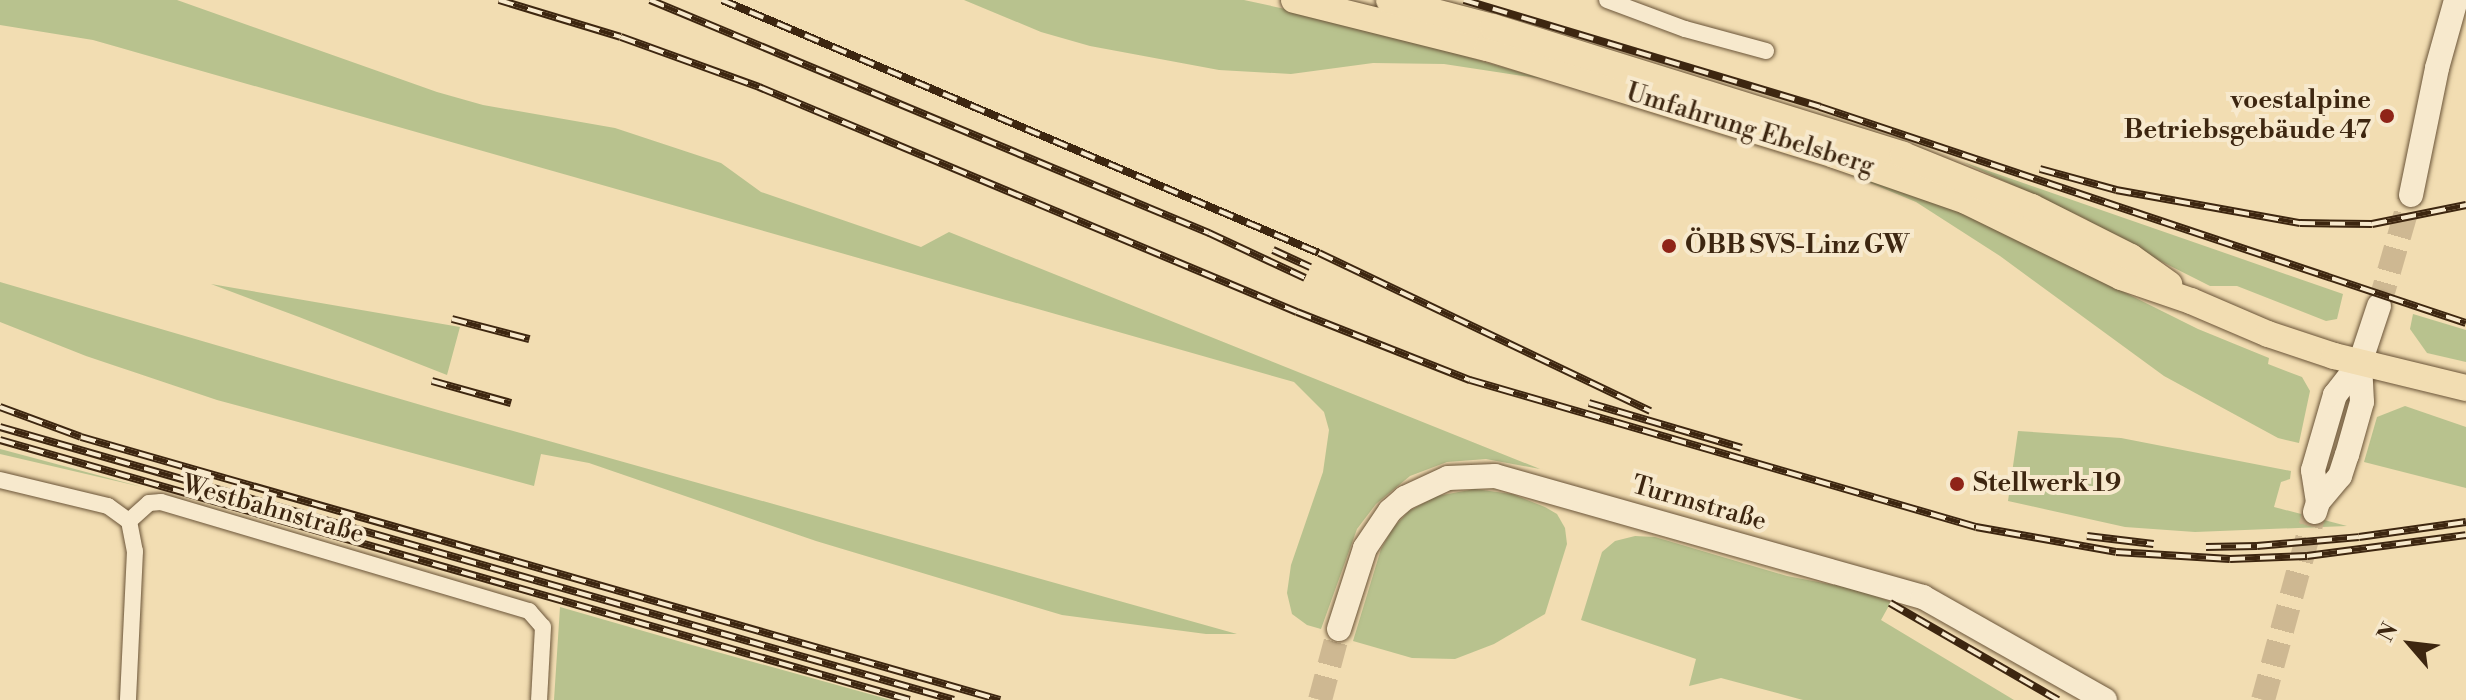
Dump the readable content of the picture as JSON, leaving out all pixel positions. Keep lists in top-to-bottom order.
{
  "streets": {
    "main road": ["Umfahrung Ebelsberg", "Turmstraße"],
    "street": ["Westbahnstraße"]
  },
  "places": ["voestalpine Betriebsgebäude 47", "ÖBB SVS-Linz GW", "Stellwerk 19"],
  "north": "top left"
}
